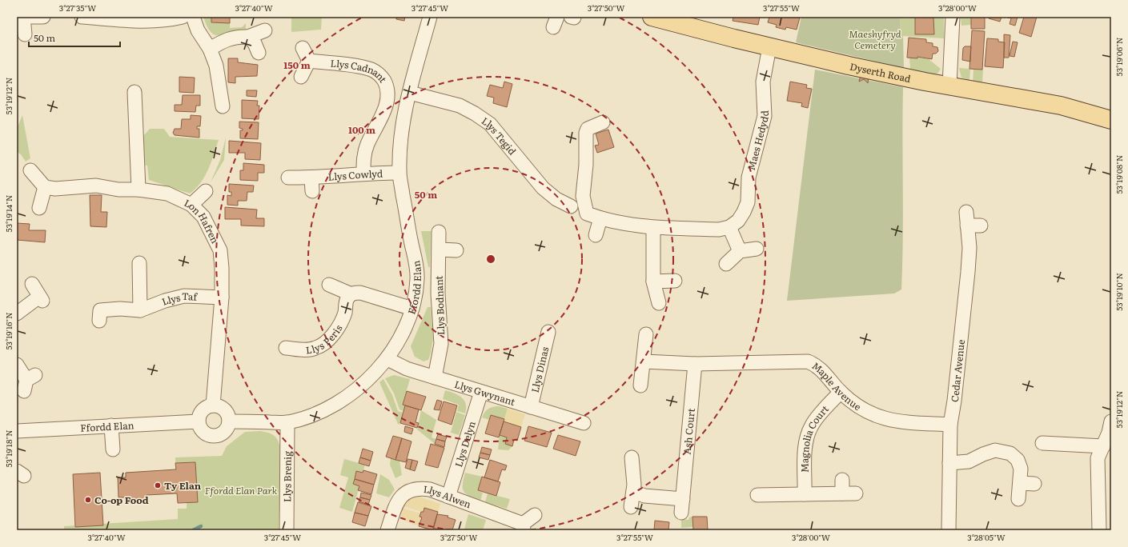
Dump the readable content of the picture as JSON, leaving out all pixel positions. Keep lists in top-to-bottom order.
{
  "streets": {
    "main road": ["Dyserth Road"],
    "street": [
      "Llys Cadnant",
      "Llys Tegid",
      "Maes Hedydd",
      "Llys Cowlyd",
      "Lon Hafren",
      "Ffordd Elan",
      "Llys Taf",
      "Llys Bodnant",
      "Llys Peris",
      "Llys Dinas",
      "Cedar Avenue",
      "Maple Avenue",
      "Llys Gwynant",
      "Ash Court",
      "Magnolia Court",
      "Llys Delyn",
      "Llys Brenig",
      "Llys Alwen"
    ]
  },
  "crossings": [
    ["Dyserth Road", "Maes Hedydd"],
    ["Llys Cadnant", "Llys Cowlyd"],
    ["Llys Tegid", "Ffordd Elan"],
    ["Llys Cowlyd", "Ffordd Elan"],
    ["Lon Hafren", "Ffordd Elan"],
    ["Lon Hafren", "Llys Taf"],
    ["Ffordd Elan", "Llys Gwynant"],
    ["Ffordd Elan", "Llys Brenig"],
    ["Llys Bodnant", "Llys Gwynant"],
    ["Llys Dinas", "Llys Gwynant"],
    ["Cedar Avenue", "Maple Avenue"],
    ["Maple Avenue", "Ash Court"],
    ["Maple Avenue", "Magnolia Court"],
    ["Llys Gwynant", "Llys Delyn"],
    ["Llys Delyn", "Llys Alwen"]
  ],
  "parks": ["Maeshyfryd Cemetery", "Ffordd Elan Park"],
  "places": ["Ty Elan", "Co-op Food"],
  "scale_bar": "50 m",
  "coordinates": [
    "3°27'35\"W",
    "3°27'40\"W",
    "3°27'45\"W",
    "3°27'50\"W",
    "3°27'55\"W",
    "3°28'00\"W",
    "53°19'06\"N",
    "53°19'12\"N",
    "53°19'08\"N",
    "53°19'14\"N",
    "53°19'10\"N",
    "53°19'16\"N",
    "53°19'18\"N",
    "3°28'05\"W"
  ],
  "rings": ["150 m", "100 m", "50 m"]
}
